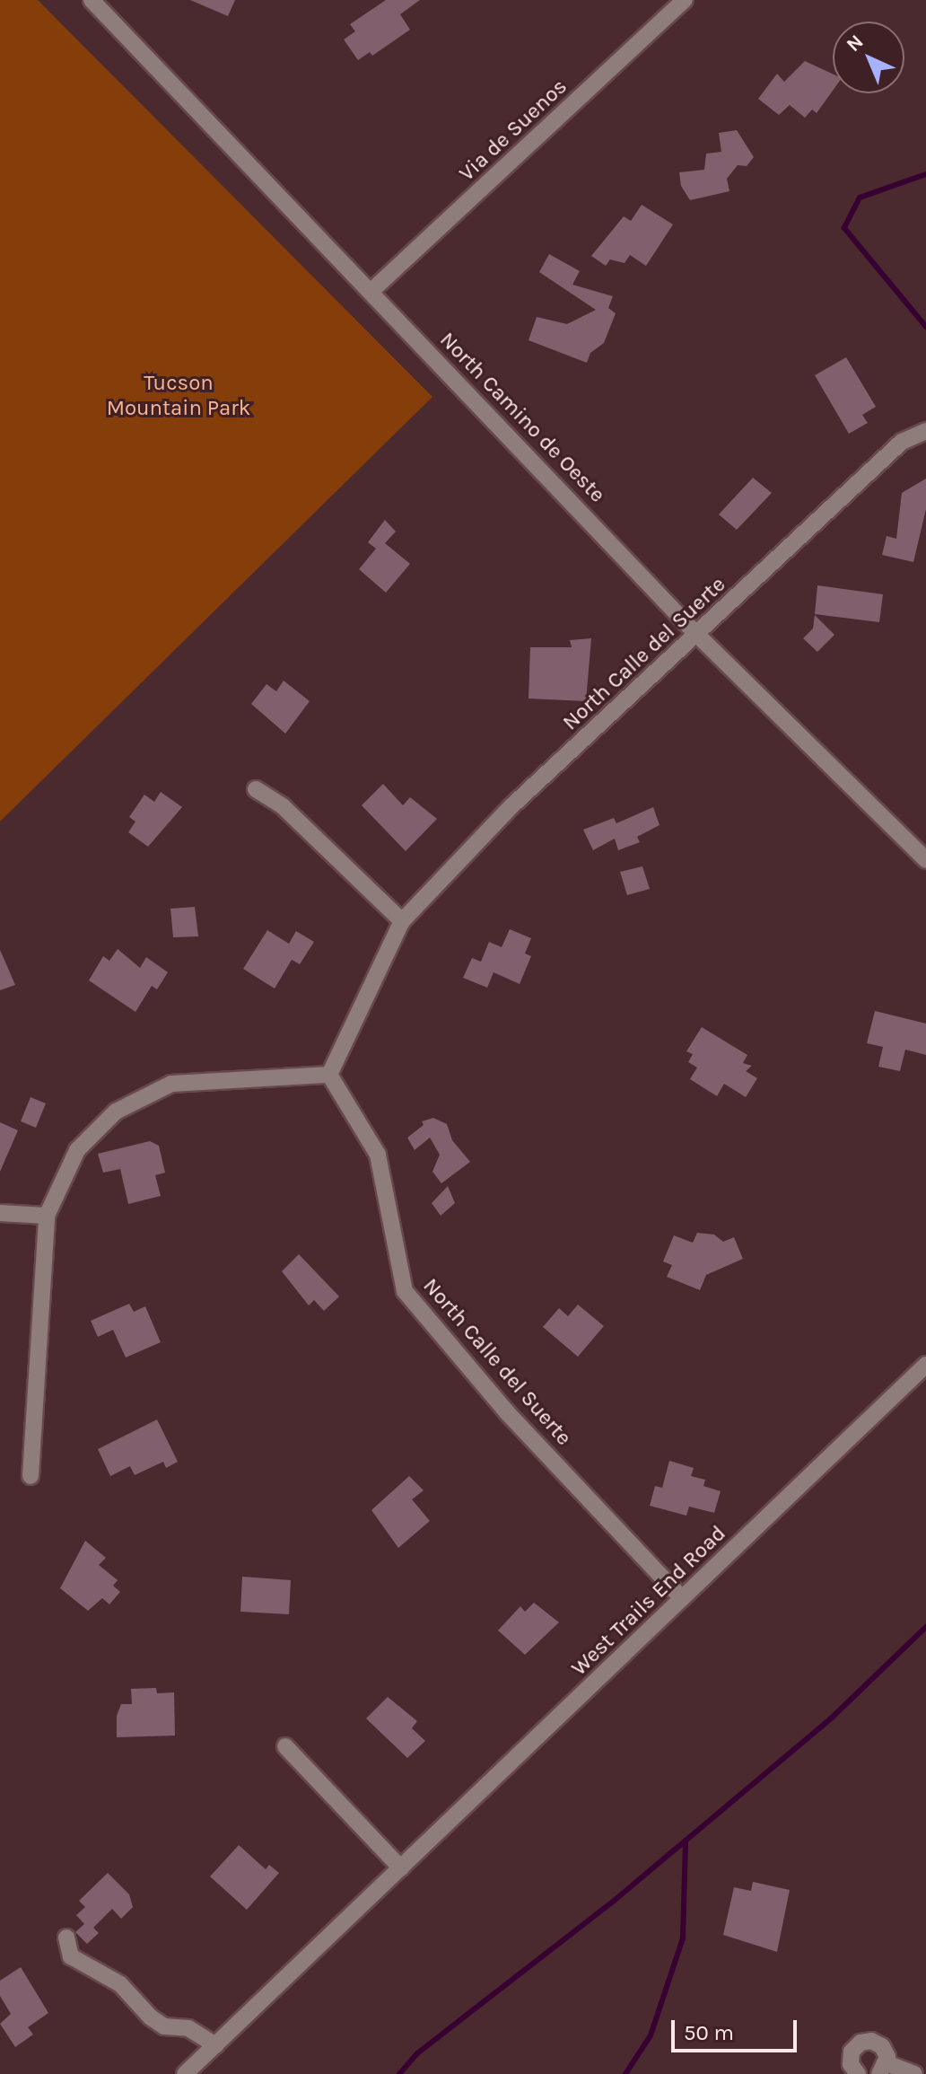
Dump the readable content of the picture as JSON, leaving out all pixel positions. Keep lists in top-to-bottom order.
{
  "streets": {
    "street": [
      "Via de Suenos",
      "North Camino de Oeste",
      "North Calle del Suerte",
      "West Trails End Road"
    ]
  },
  "crossings": [
    ["Via de Suenos", "North Camino de Oeste"],
    ["North Camino de Oeste", "North Calle del Suerte"],
    ["North Calle del Suerte", "West Trails End Road"]
  ],
  "parks": ["Tucson Mountain Park"],
  "scale_bar": "50 m",
  "north": "top left"
}
